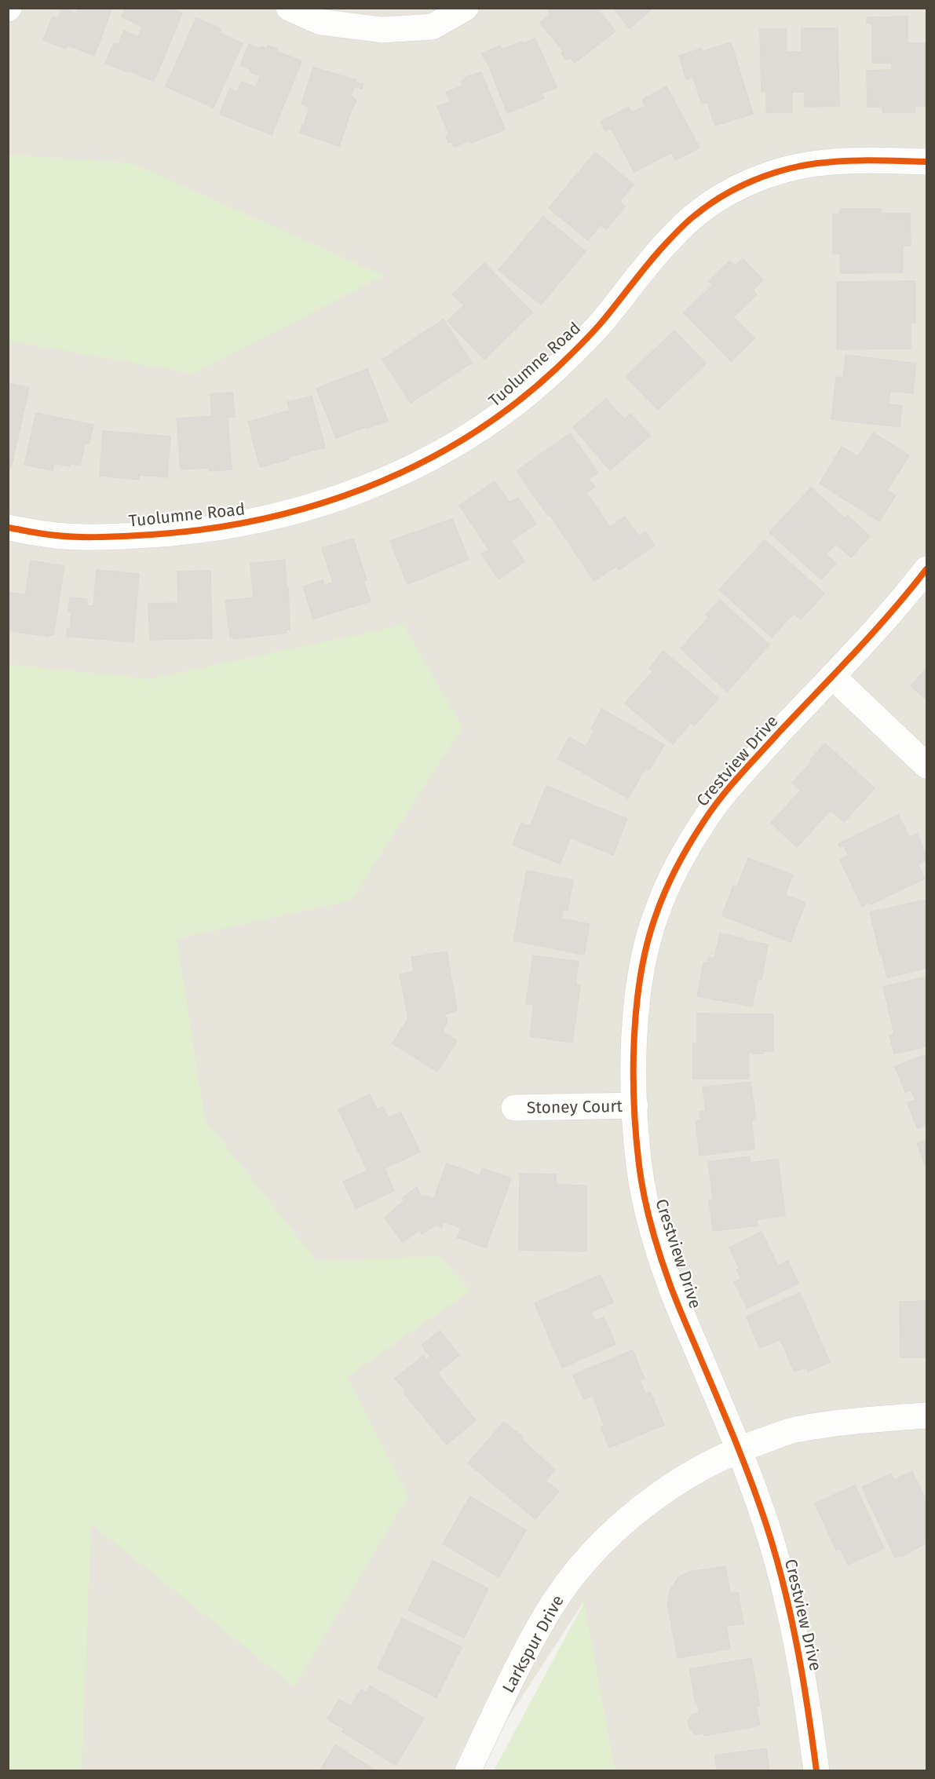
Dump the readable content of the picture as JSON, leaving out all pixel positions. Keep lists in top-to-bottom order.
{
  "streets": {
    "street": [
      "Tuolumne Road",
      "Crestview Drive",
      "Stoney Court",
      "Larkspur Drive"
    ]
  },
  "crossings": [
    ["Crestview Drive", "Stoney Court"],
    ["Crestview Drive", "Larkspur Drive"]
  ]
}
